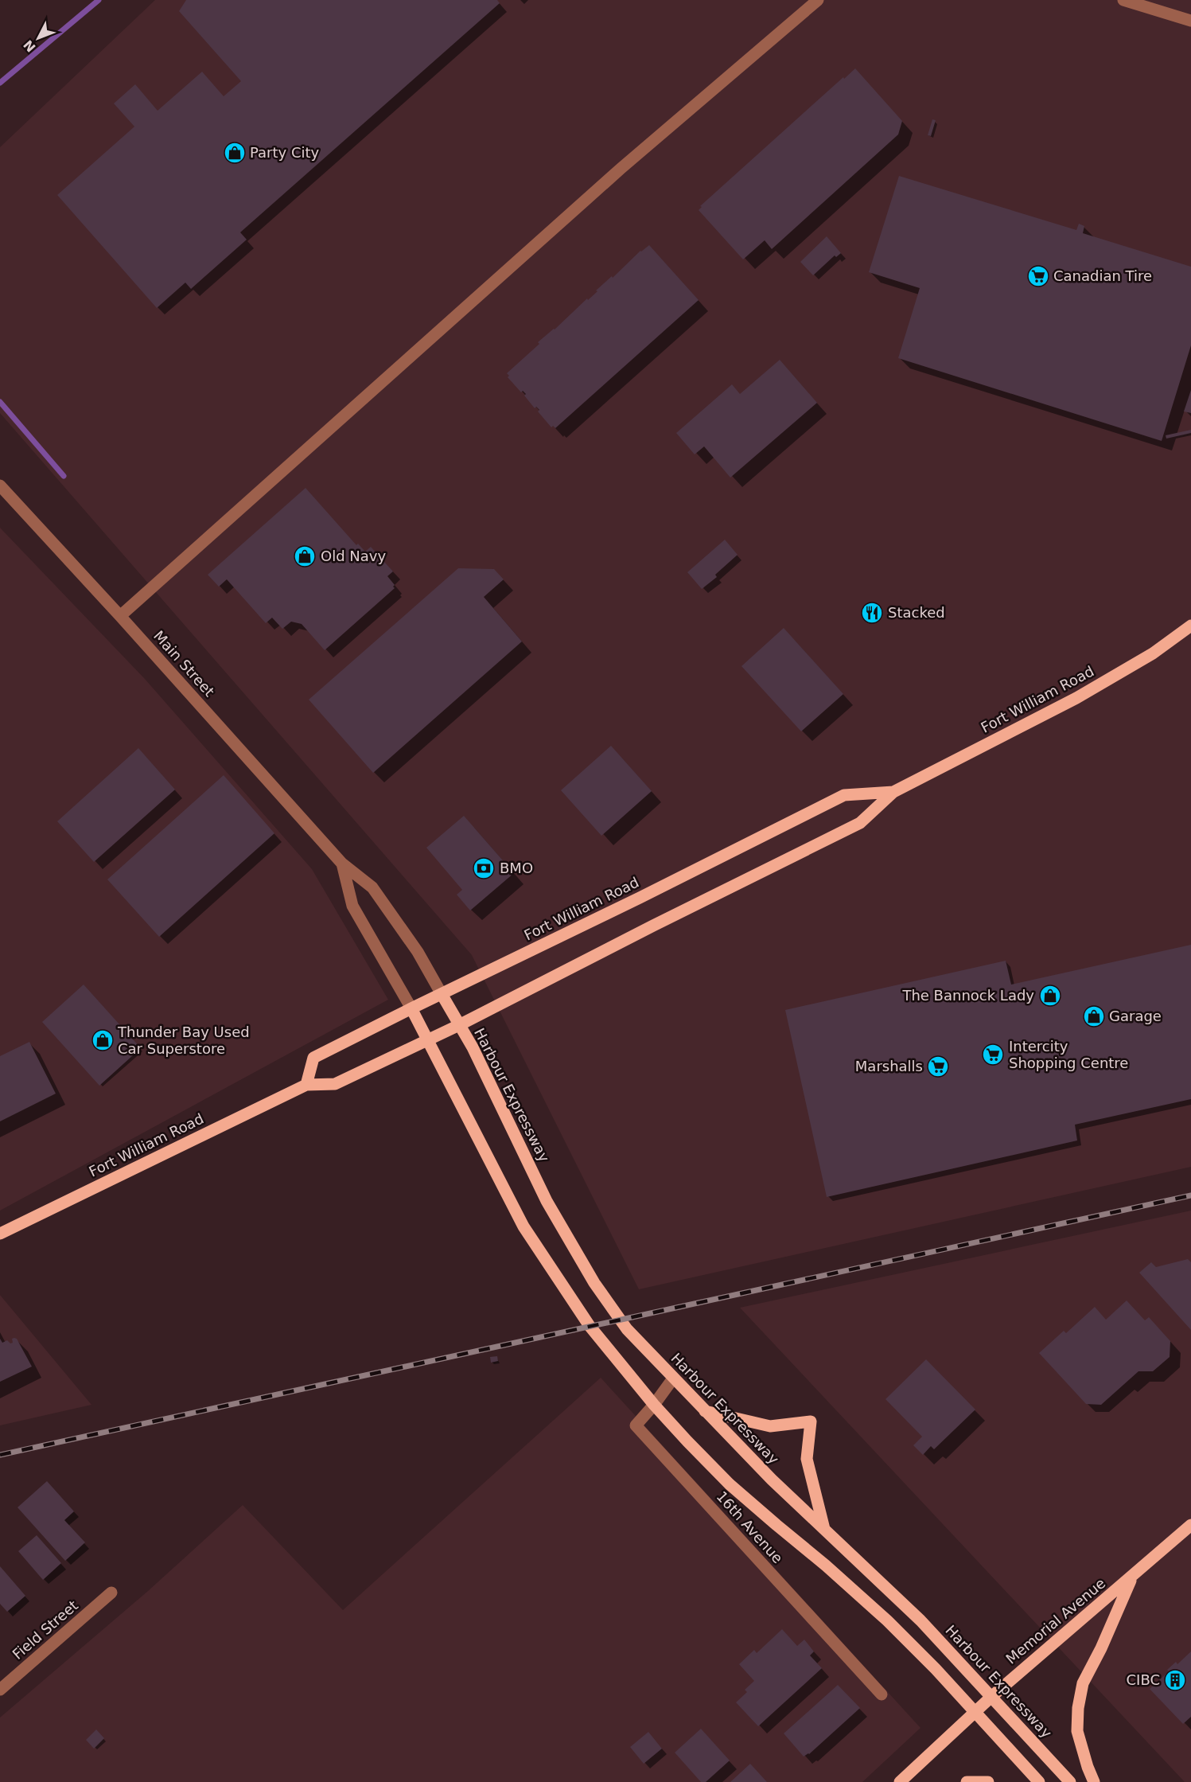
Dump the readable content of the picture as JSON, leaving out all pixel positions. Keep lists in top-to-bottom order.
{
  "streets": {
    "main road": ["Fort William Road", "Harbour Expressway", "Memorial Avenue"],
    "street": ["Main Street", "16th Avenue", "Field Street"]
  },
  "crossings": [
    ["Main Street", "Fort William Road"],
    ["Main Street", "Harbour Expressway"],
    ["Fort William Road", "Harbour Expressway"],
    ["Harbour Expressway", "16th Avenue"],
    ["Harbour Expressway", "Memorial Avenue"]
  ],
  "places": {
    "shop": [
      "Party City",
      "Old Navy",
      "The Bannock Lady",
      "Garage",
      "Thunder Bay Used Car Superstore"
    ],
    "supermarket": ["Canadian Tire", "Intercity Shopping Centre", "Marshalls"],
    "restaurant": ["Stacked"],
    "bank": ["BMO"],
    "building": ["CIBC"]
  },
  "north": "bottom left"
}
